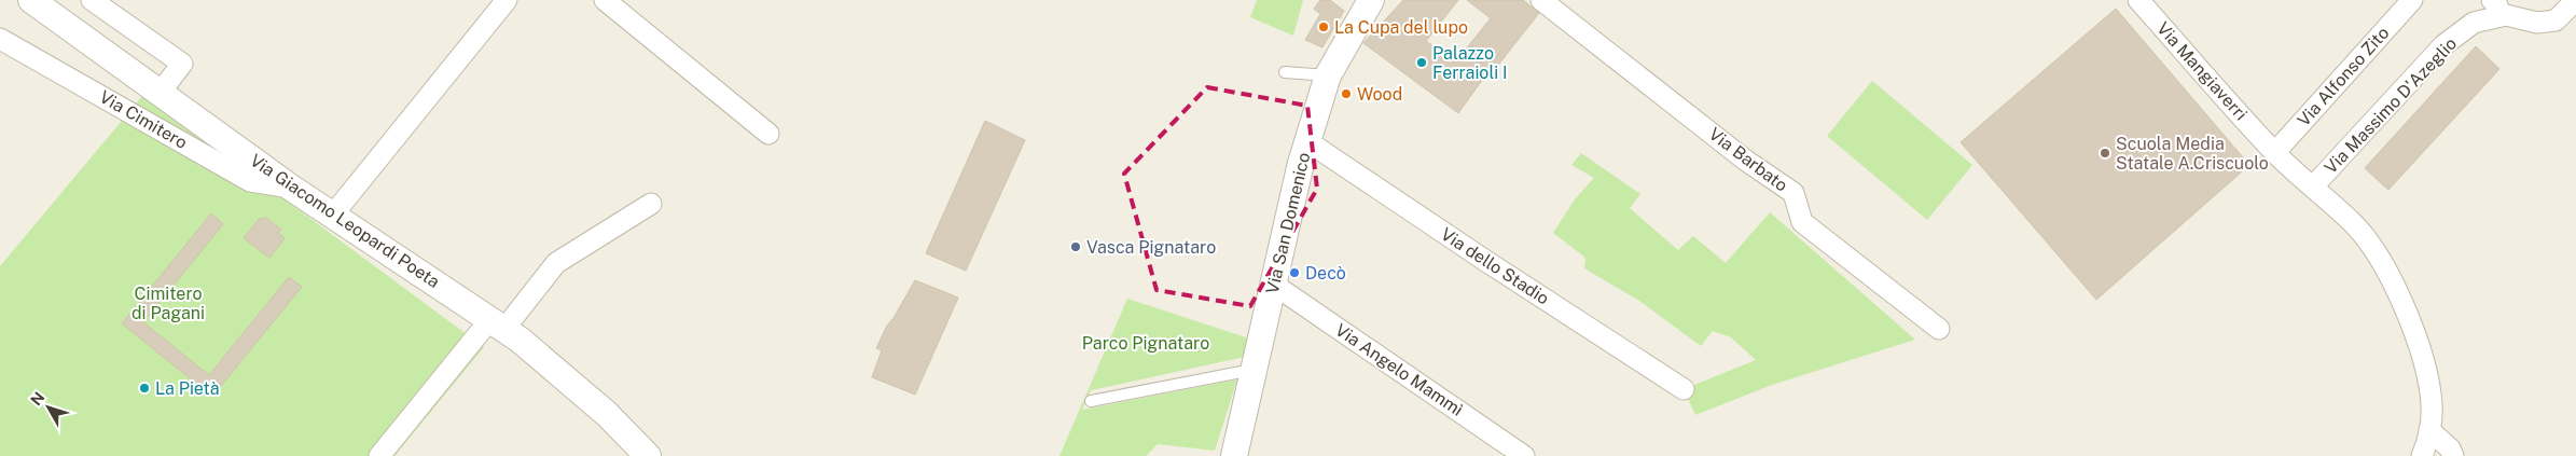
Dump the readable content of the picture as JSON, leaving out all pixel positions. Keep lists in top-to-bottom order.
{
  "streets": {
    "street": [
      "Via Mangiaverri",
      "Via Alfonso Zito",
      "Via Massimo D'Azeglio",
      "Via Cimitero",
      "Via Barbato",
      "Via Giacomo Leopardi Poeta",
      "Via San Domenico",
      "Via dello Stadio",
      "Via Angelo Mammì"
    ]
  },
  "crossings": [
    ["Via Mangiaverri", "Via Alfonso Zito"],
    ["Via Mangiaverri", "Via Massimo D'Azeglio"],
    ["Via Cimitero", "Via Giacomo Leopardi Poeta"],
    ["Via San Domenico", "Via dello Stadio"],
    ["Via San Domenico", "Via Angelo Mammì"]
  ],
  "parks": ["Cimitero di Pagani", "Parco Pignataro"],
  "places": [
    "La Cupa del lupo",
    "Palazzo Ferraioli I",
    "Wood",
    "Scuola Media Statale A.Criscuolo",
    "Vasca Pignataro",
    "Decò",
    "La Pietà"
  ],
  "north": "top left"
}
